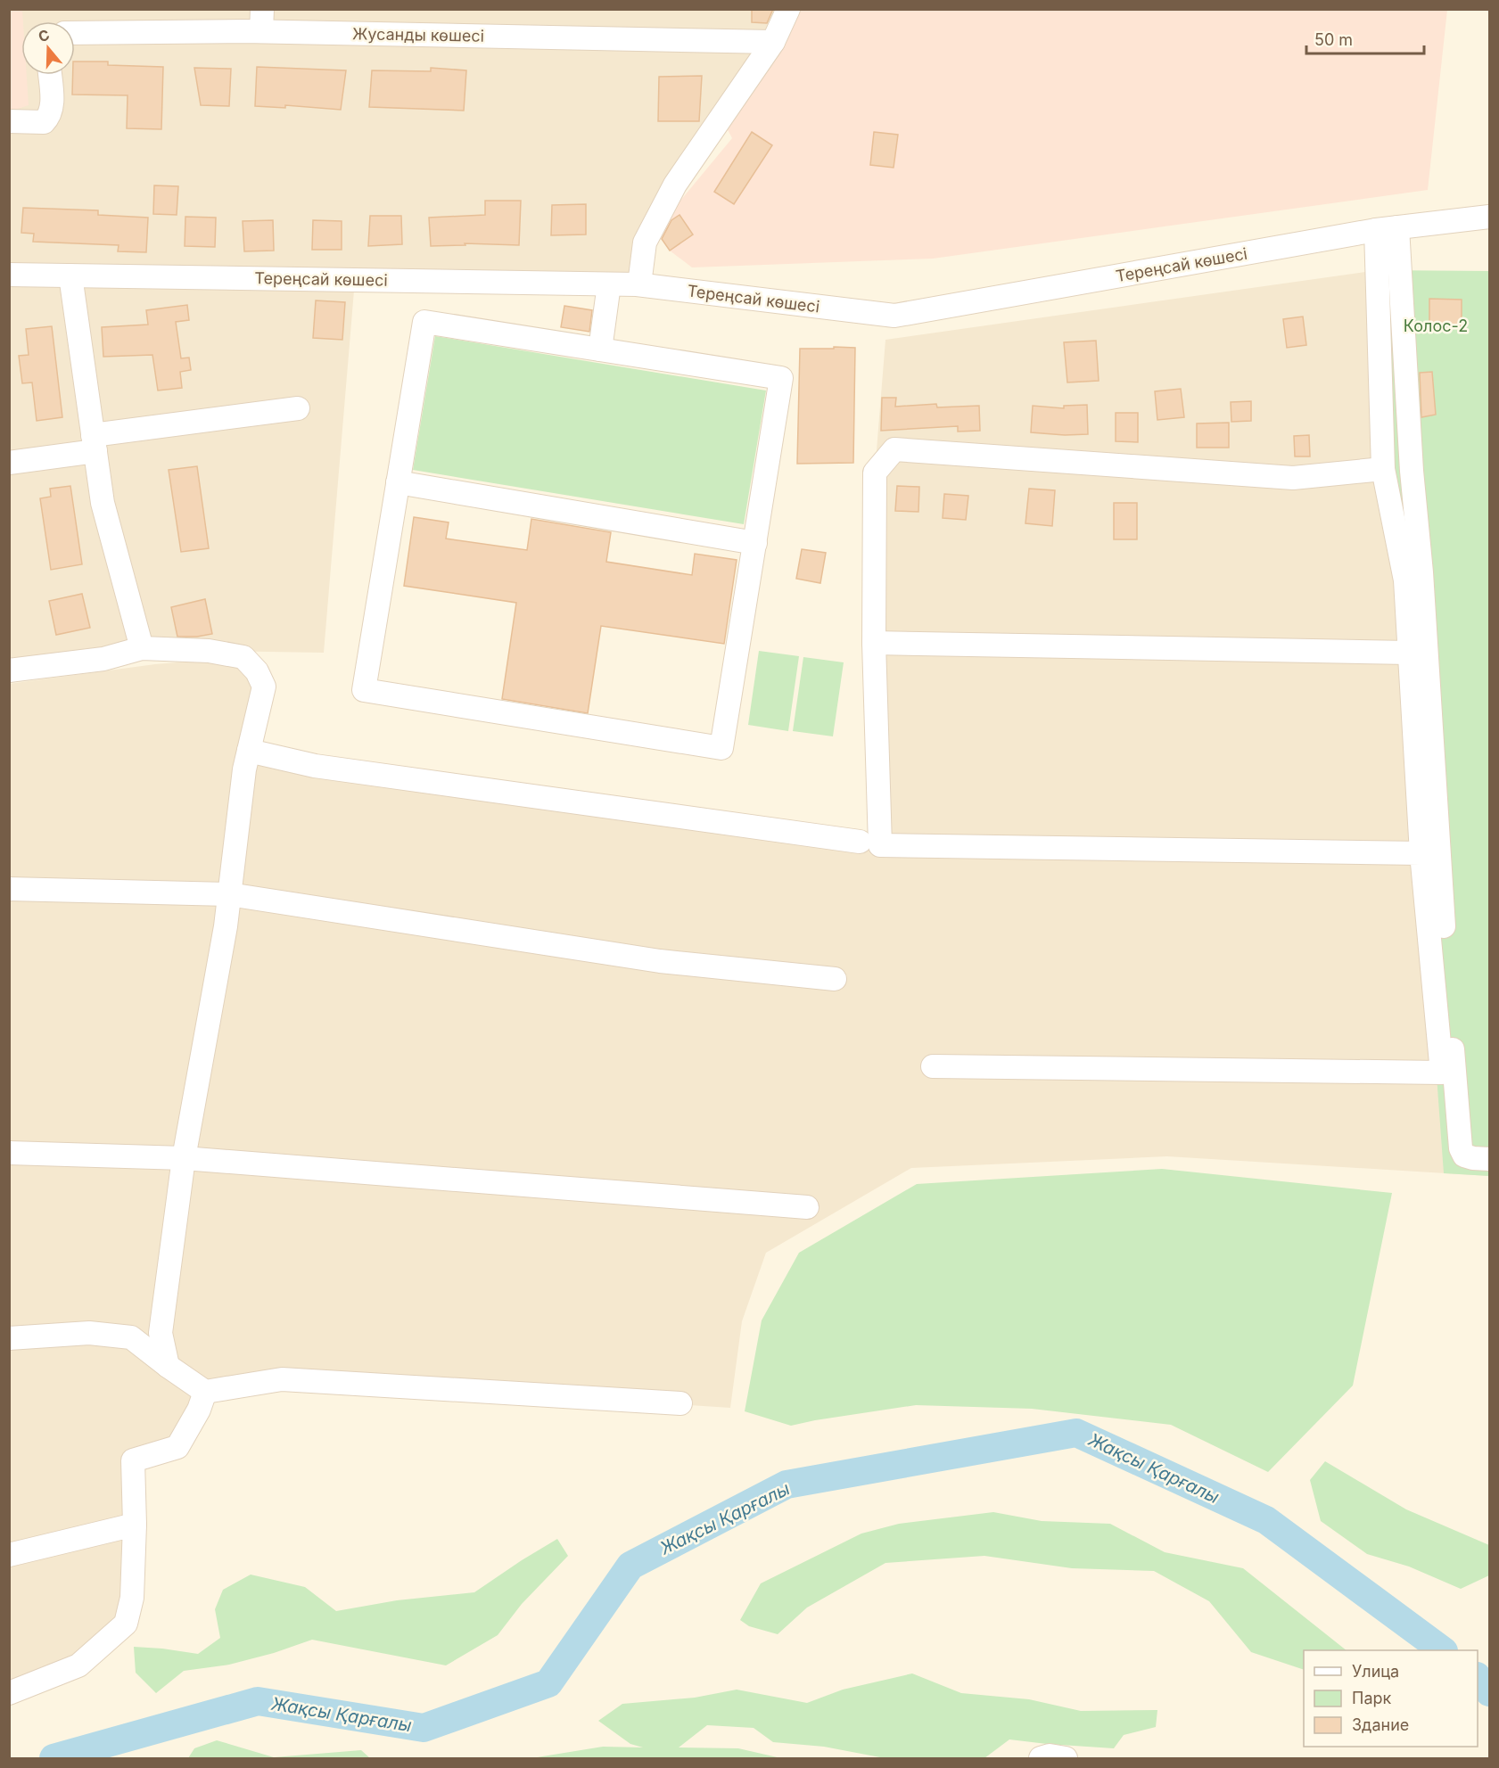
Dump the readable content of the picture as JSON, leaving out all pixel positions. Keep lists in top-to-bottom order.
{
  "streets": {
    "street": ["Жусанды көшесі", "Тереңсай көшесі"]
  },
  "water": ["Жақсы Қарғалы"],
  "parks": ["Колос-2"],
  "legend": ["Улица", "Парк", "Здание"],
  "scale_bar": "50 m",
  "north": "top"
}
